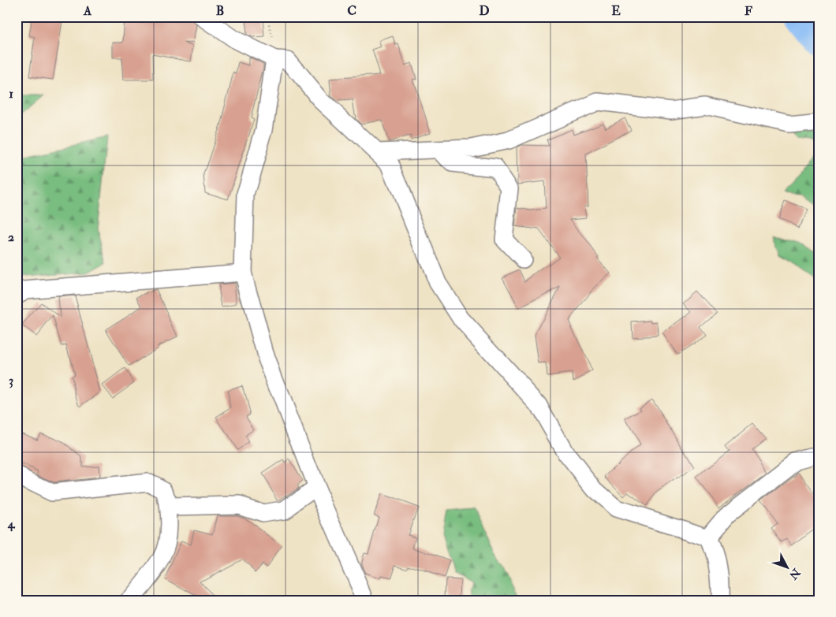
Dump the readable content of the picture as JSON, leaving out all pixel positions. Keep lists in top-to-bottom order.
{
  "north": "bottom right",
  "grid": {
    "columns": [
      "A",
      "B",
      "C",
      "D",
      "E",
      "F"
    ],
    "rows": [
      "1",
      "2",
      "3",
      "4"
    ]
  }
}
